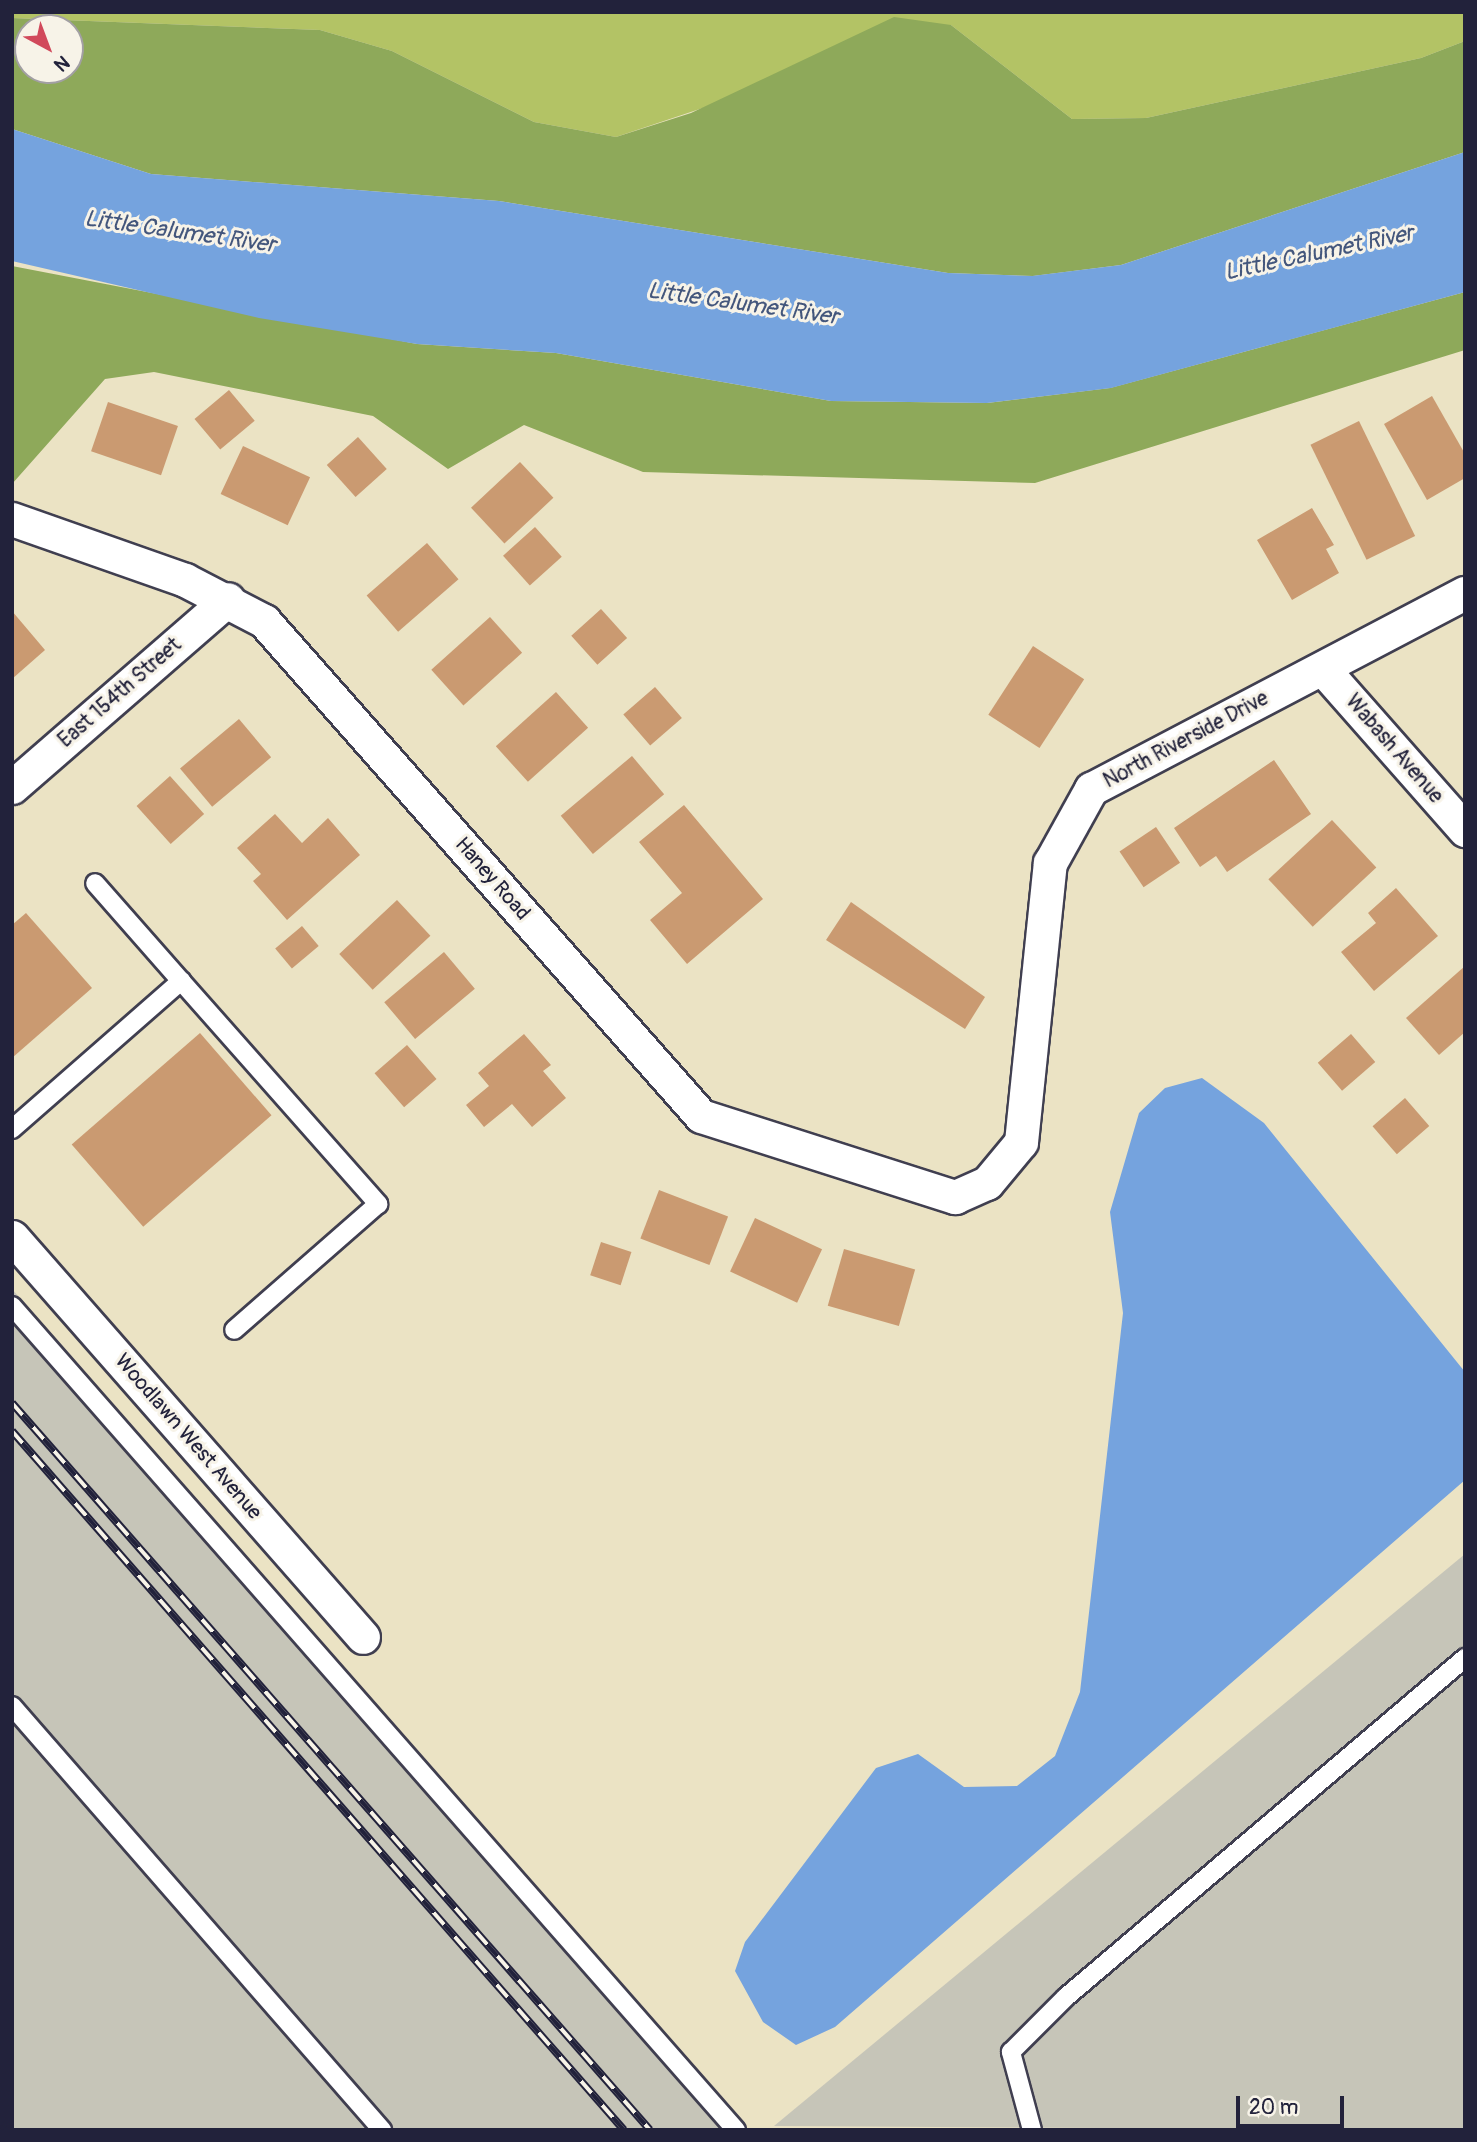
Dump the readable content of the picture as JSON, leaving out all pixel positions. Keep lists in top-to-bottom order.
{
  "streets": {
    "street": [
      "East 154th Street",
      "North Riverside Drive",
      "Wabash Avenue",
      "Haney Road",
      "Woodlawn West Avenue"
    ]
  },
  "crossings": [
    ["East 154th Street", "Haney Road"],
    ["North Riverside Drive", "Wabash Avenue"],
    ["North Riverside Drive", "Haney Road"]
  ],
  "water": ["Little Calumet River"],
  "scale_bar": "20 m",
  "north": "bottom right"
}
